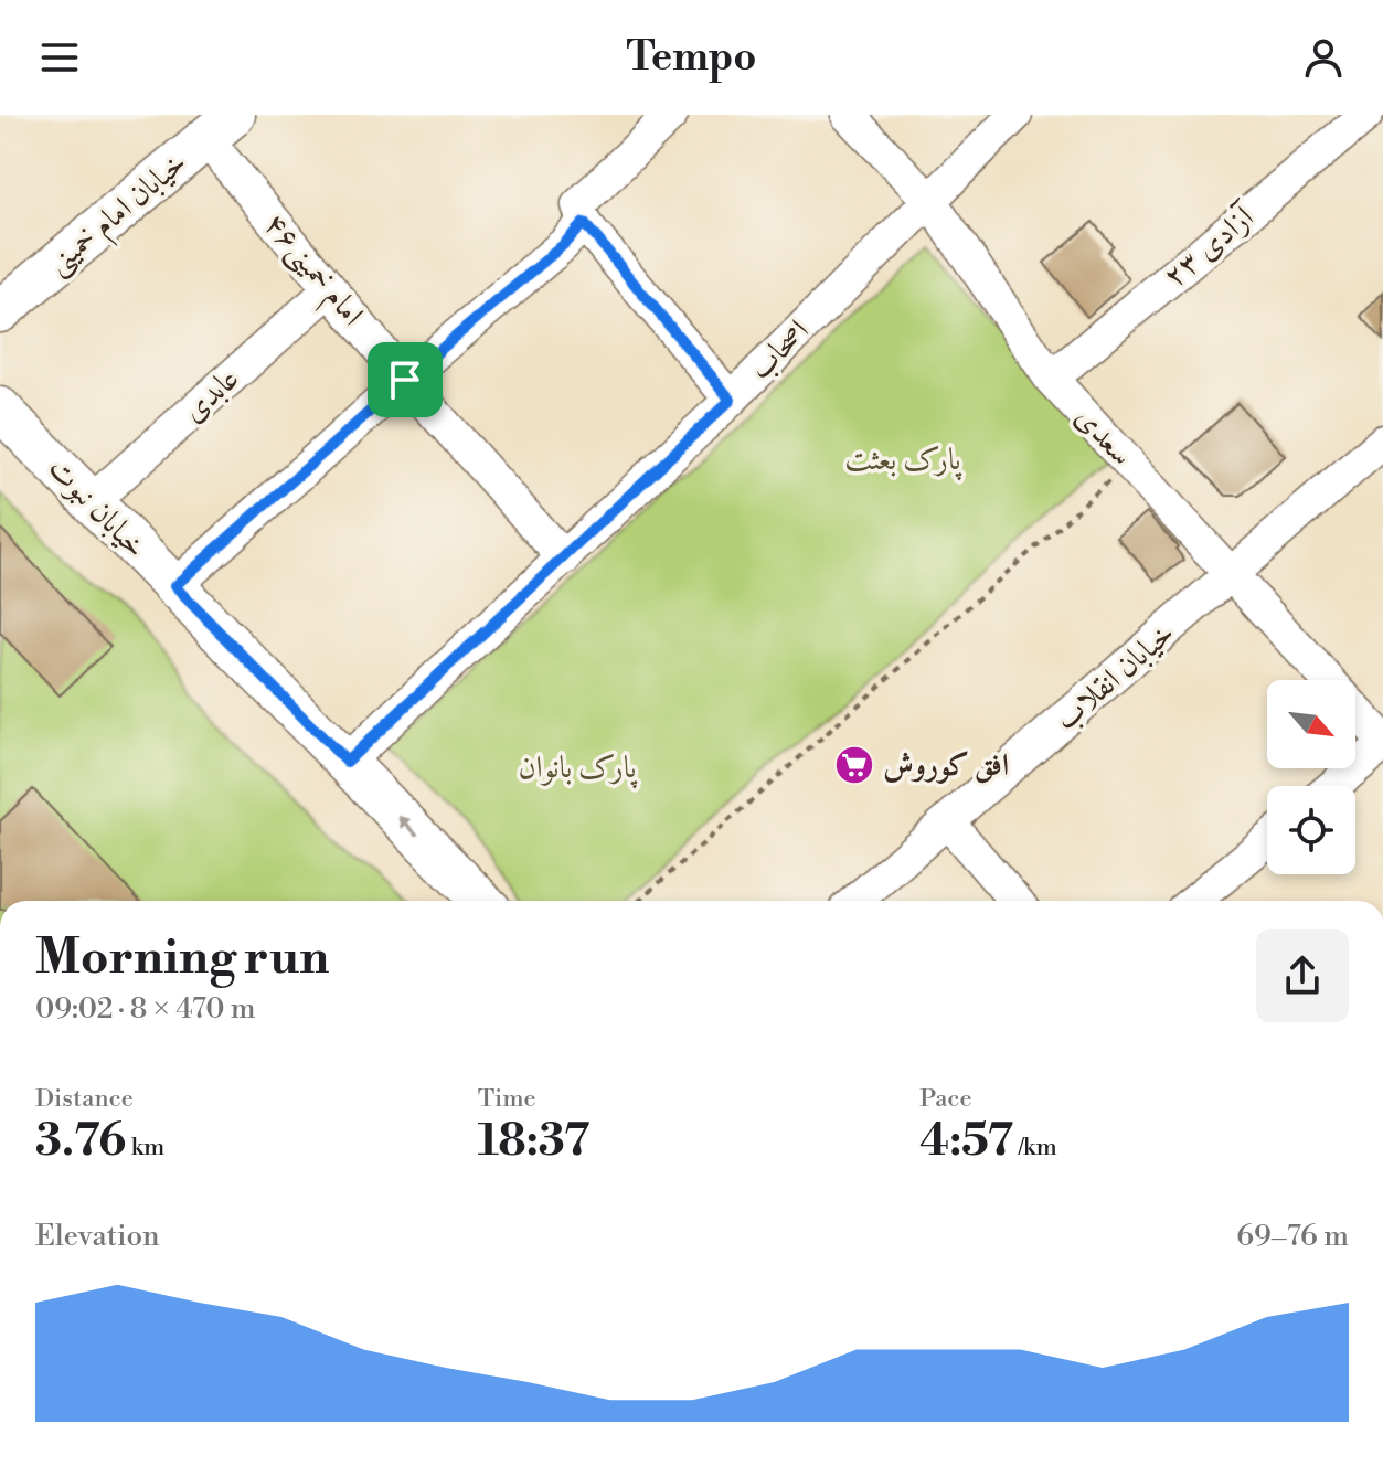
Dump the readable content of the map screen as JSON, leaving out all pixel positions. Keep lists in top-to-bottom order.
{
  "streets": {
    "main road": ["خیابان امام خمینی", "خیابان نبوت"],
    "street": [
      "آزادی ۲۳",
      "امام خمینی۴۶",
      "اصحاب",
      "عابدی",
      "سعدی",
      "خیابان انقلاب"
    ]
  },
  "crossings": [
    ["خیابان امام خمینی", "امام خمینی۴۶"],
    ["آزادی ۲۳", "سعدی"],
    ["امام خمینی۴۶", "اصحاب"],
    ["امام خمینی۴۶", "عابدی"],
    ["اصحاب", "سعدی"],
    ["اصحاب", "خیابان نبوت"],
    ["عابدی", "خیابان نبوت"],
    ["سعدی", "خیابان انقلاب"]
  ],
  "parks": ["پارک بعثت", "پارک بانوان"],
  "places": {
    "supermarket": ["افق کوروش"]
  },
  "north": "bottom right",
  "page": {
    "header": "Tempo",
    "heading": ["Morning run", "09:02 · 8 × 470 m"],
    "stats": [
      ["Distance", "3.76 km"],
      ["Time", "18:37"],
      ["Pace", "4:57 /km"]
    ],
    "chart": ["Elevation", "69–76 m"]
  }
}
